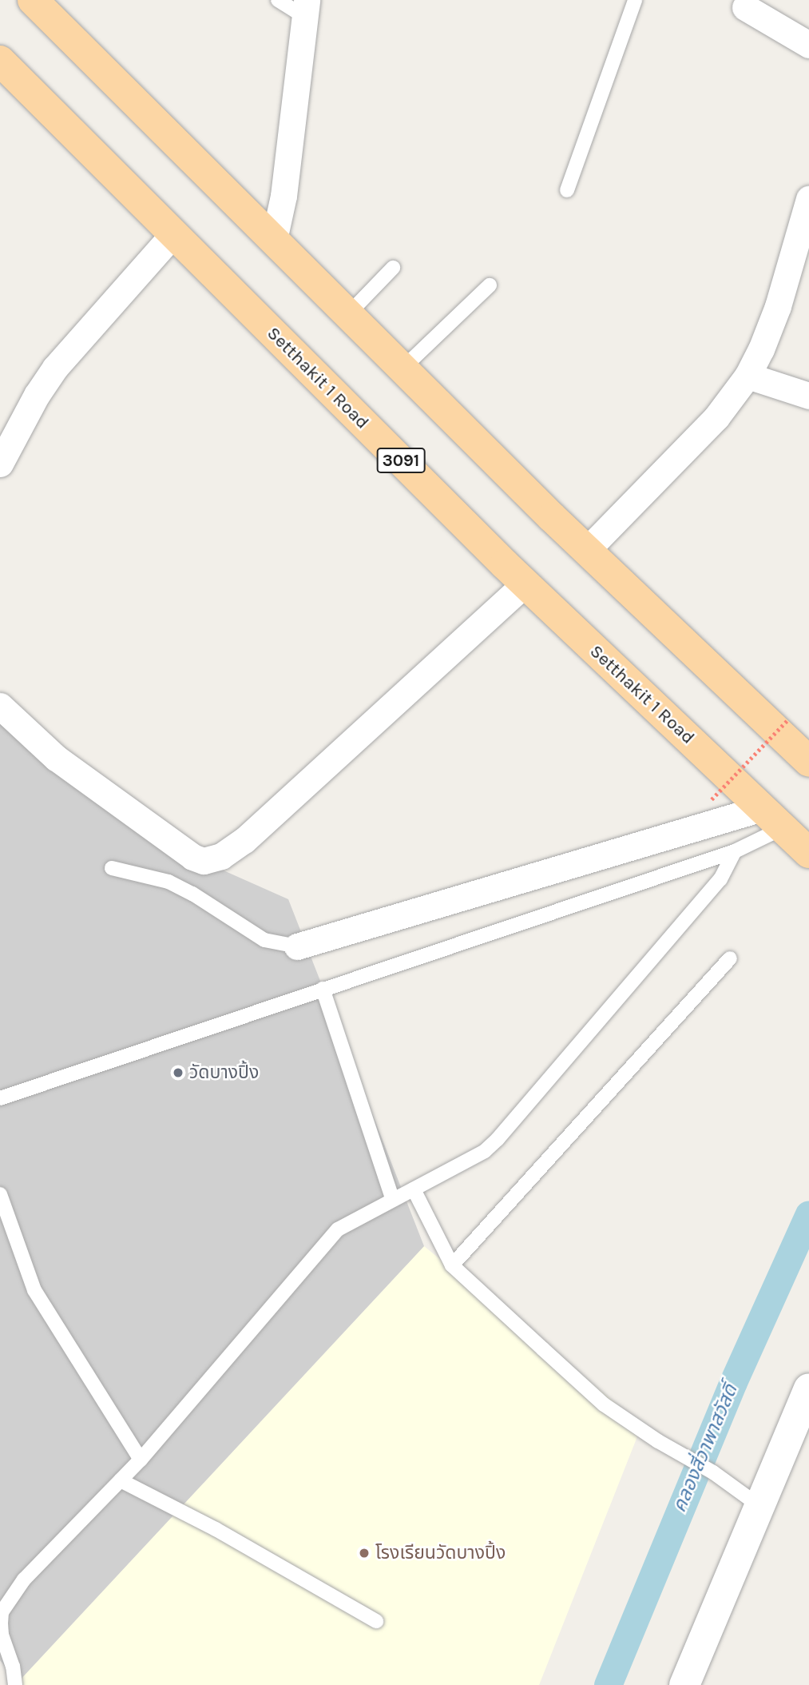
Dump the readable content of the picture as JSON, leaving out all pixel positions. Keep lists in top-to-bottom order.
{
  "streets": {
    "main road": ["Setthakit 1 Road", "3091"]
  },
  "water": ["คลองสี่วาพาสวัสดิ์"],
  "places": ["วัดบางปิ้ง", "โรงเรียนวัดบางปิ้ง"]
}
